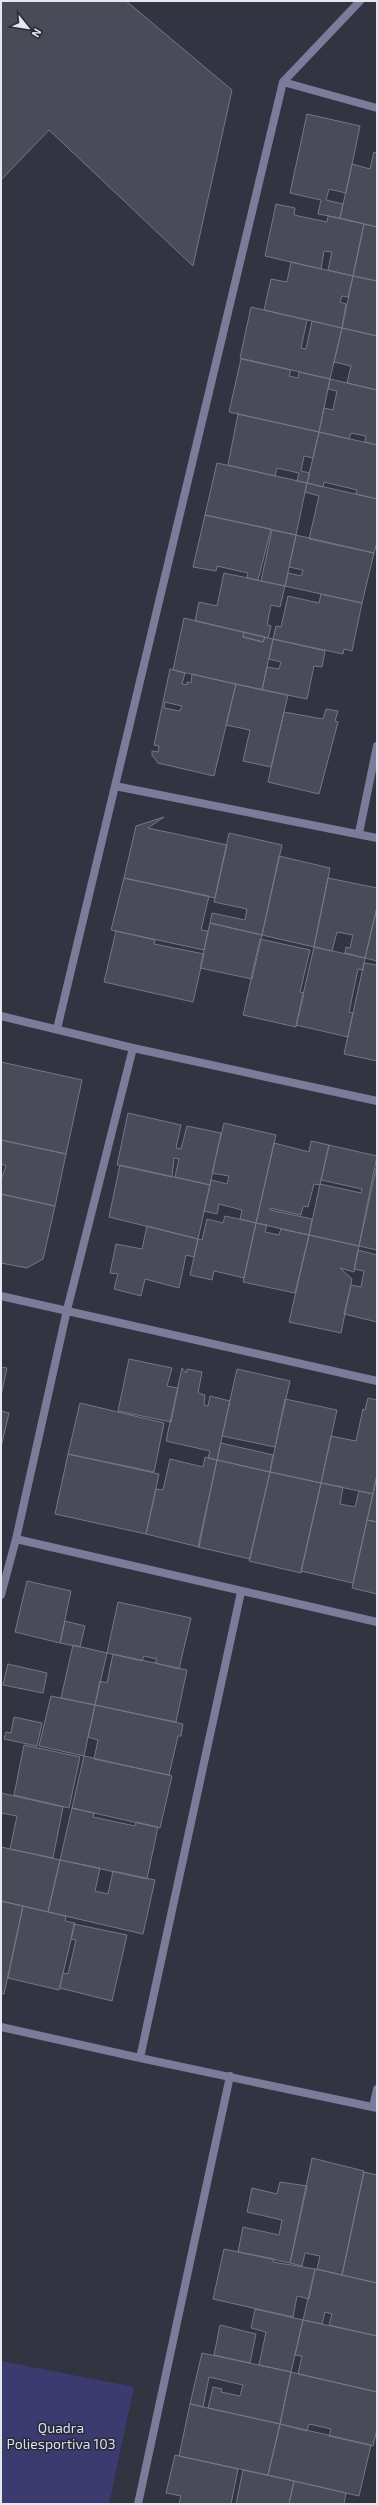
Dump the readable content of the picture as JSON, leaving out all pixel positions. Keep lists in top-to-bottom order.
{
  "parks": ["Quadra Poliesportiva 103"],
  "north": "bottom right"
}
